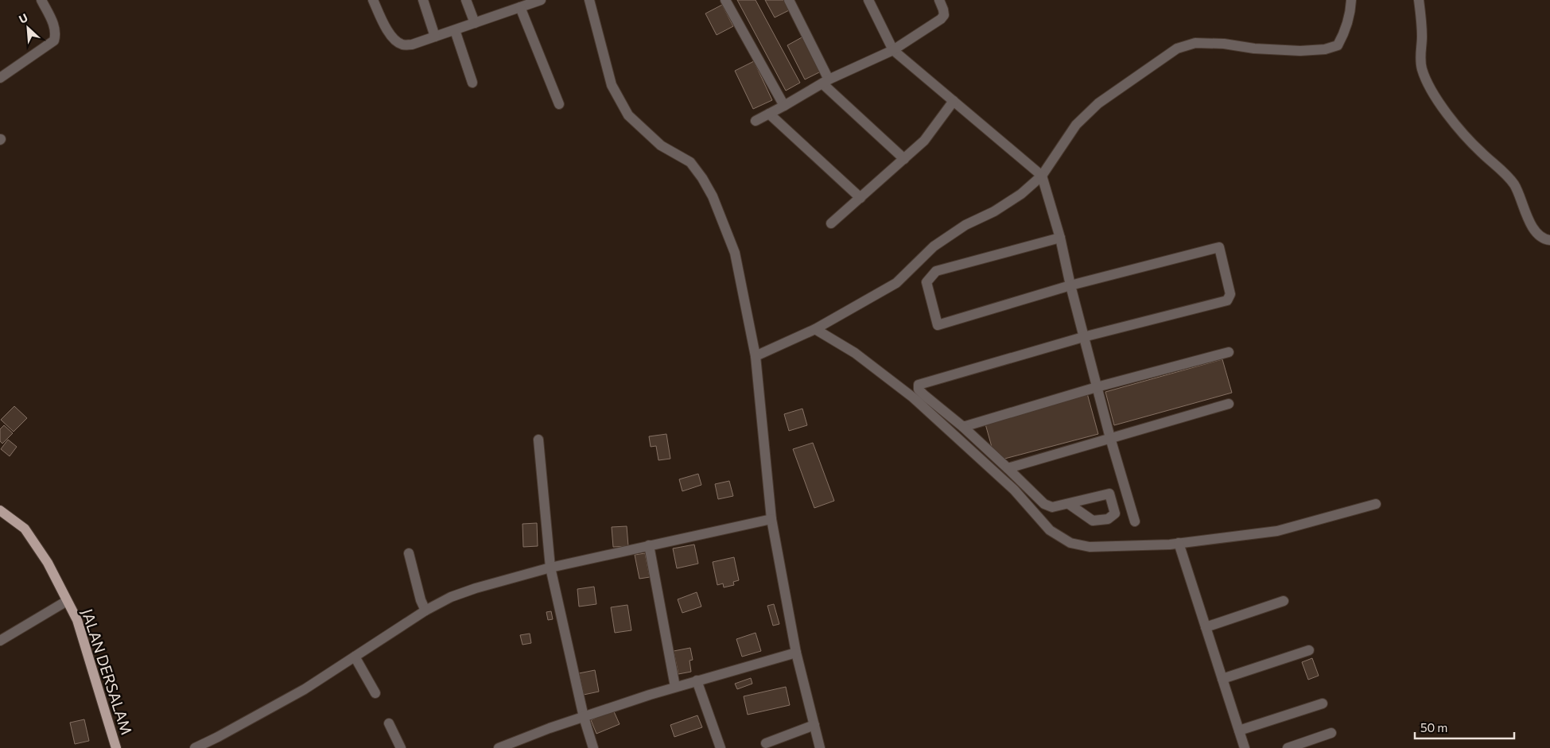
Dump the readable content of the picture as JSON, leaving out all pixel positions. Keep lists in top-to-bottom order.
{
  "streets": {
    "main road": ["JALAN DERSALAM"]
  },
  "scale_bar": "50 m",
  "north": "top left"
}
